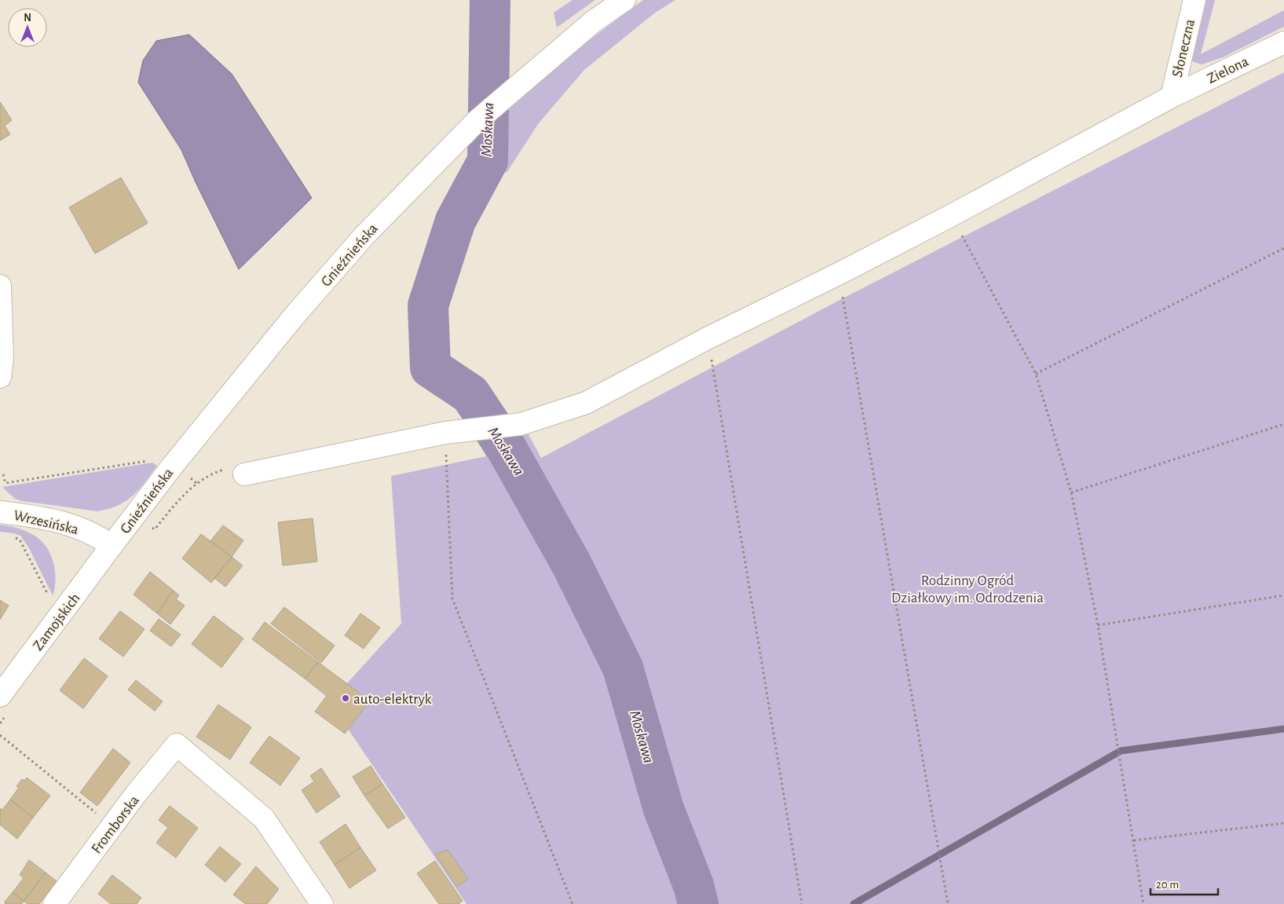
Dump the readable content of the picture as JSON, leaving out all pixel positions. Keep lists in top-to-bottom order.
{
  "streets": {
    "street": [
      "Słoneczna",
      "Zielona",
      "Gnieźnieńska",
      "Wrzesińska",
      "Zamojskich",
      "Fromborska"
    ]
  },
  "crossings": [
    ["Słoneczna", "Zielona"],
    ["Gnieźnieńska", "Wrzesińska"],
    ["Gnieźnieńska", "Zamojskich"],
    ["Wrzesińska", "Zamojskich"]
  ],
  "water": ["Moskawa"],
  "parks": ["Rodzinny Ogród Działkowy im. Odrodzenia"],
  "places": ["auto-elektryk"],
  "scale_bar": "20 m",
  "north": "top"
}
